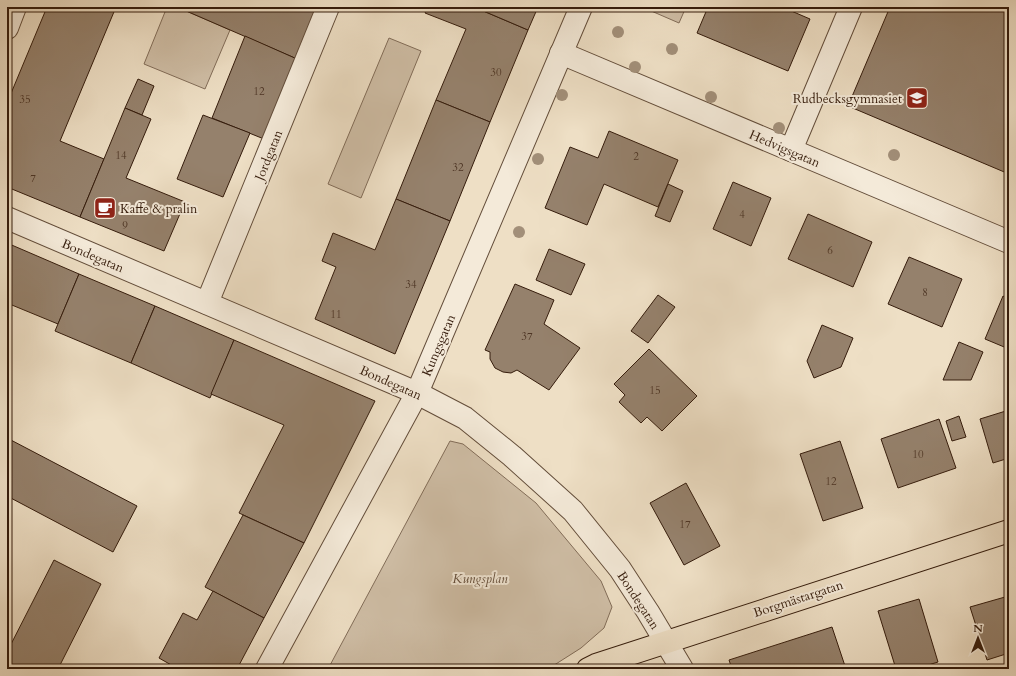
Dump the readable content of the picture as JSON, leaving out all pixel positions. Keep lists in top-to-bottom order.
{
  "streets": {
    "main road": ["Borgmästargatan"],
    "street": [
      "Hedvigsgatan",
      "Jordgatan",
      "Bondegatan",
      "Kungsgatan"
    ]
  },
  "crossings": [
    ["Hedvigsgatan", "Kungsgatan"],
    ["Jordgatan", "Bondegatan"],
    ["Bondegatan", "Kungsgatan"],
    ["Bondegatan", "Borgmästargatan"]
  ],
  "parks": ["Kungsplan"],
  "places": {
    "school or university": ["Rudbecksgymnasiet"],
    "cafe": ["Kaffe & pralin"]
  },
  "house_numbers": [
    "30",
    "12",
    "35",
    "14",
    "2",
    "32",
    "7",
    "4",
    "9",
    "6",
    "34",
    "8",
    "11",
    "37",
    "15",
    "10",
    "12",
    "17"
  ],
  "north": "top"
}
